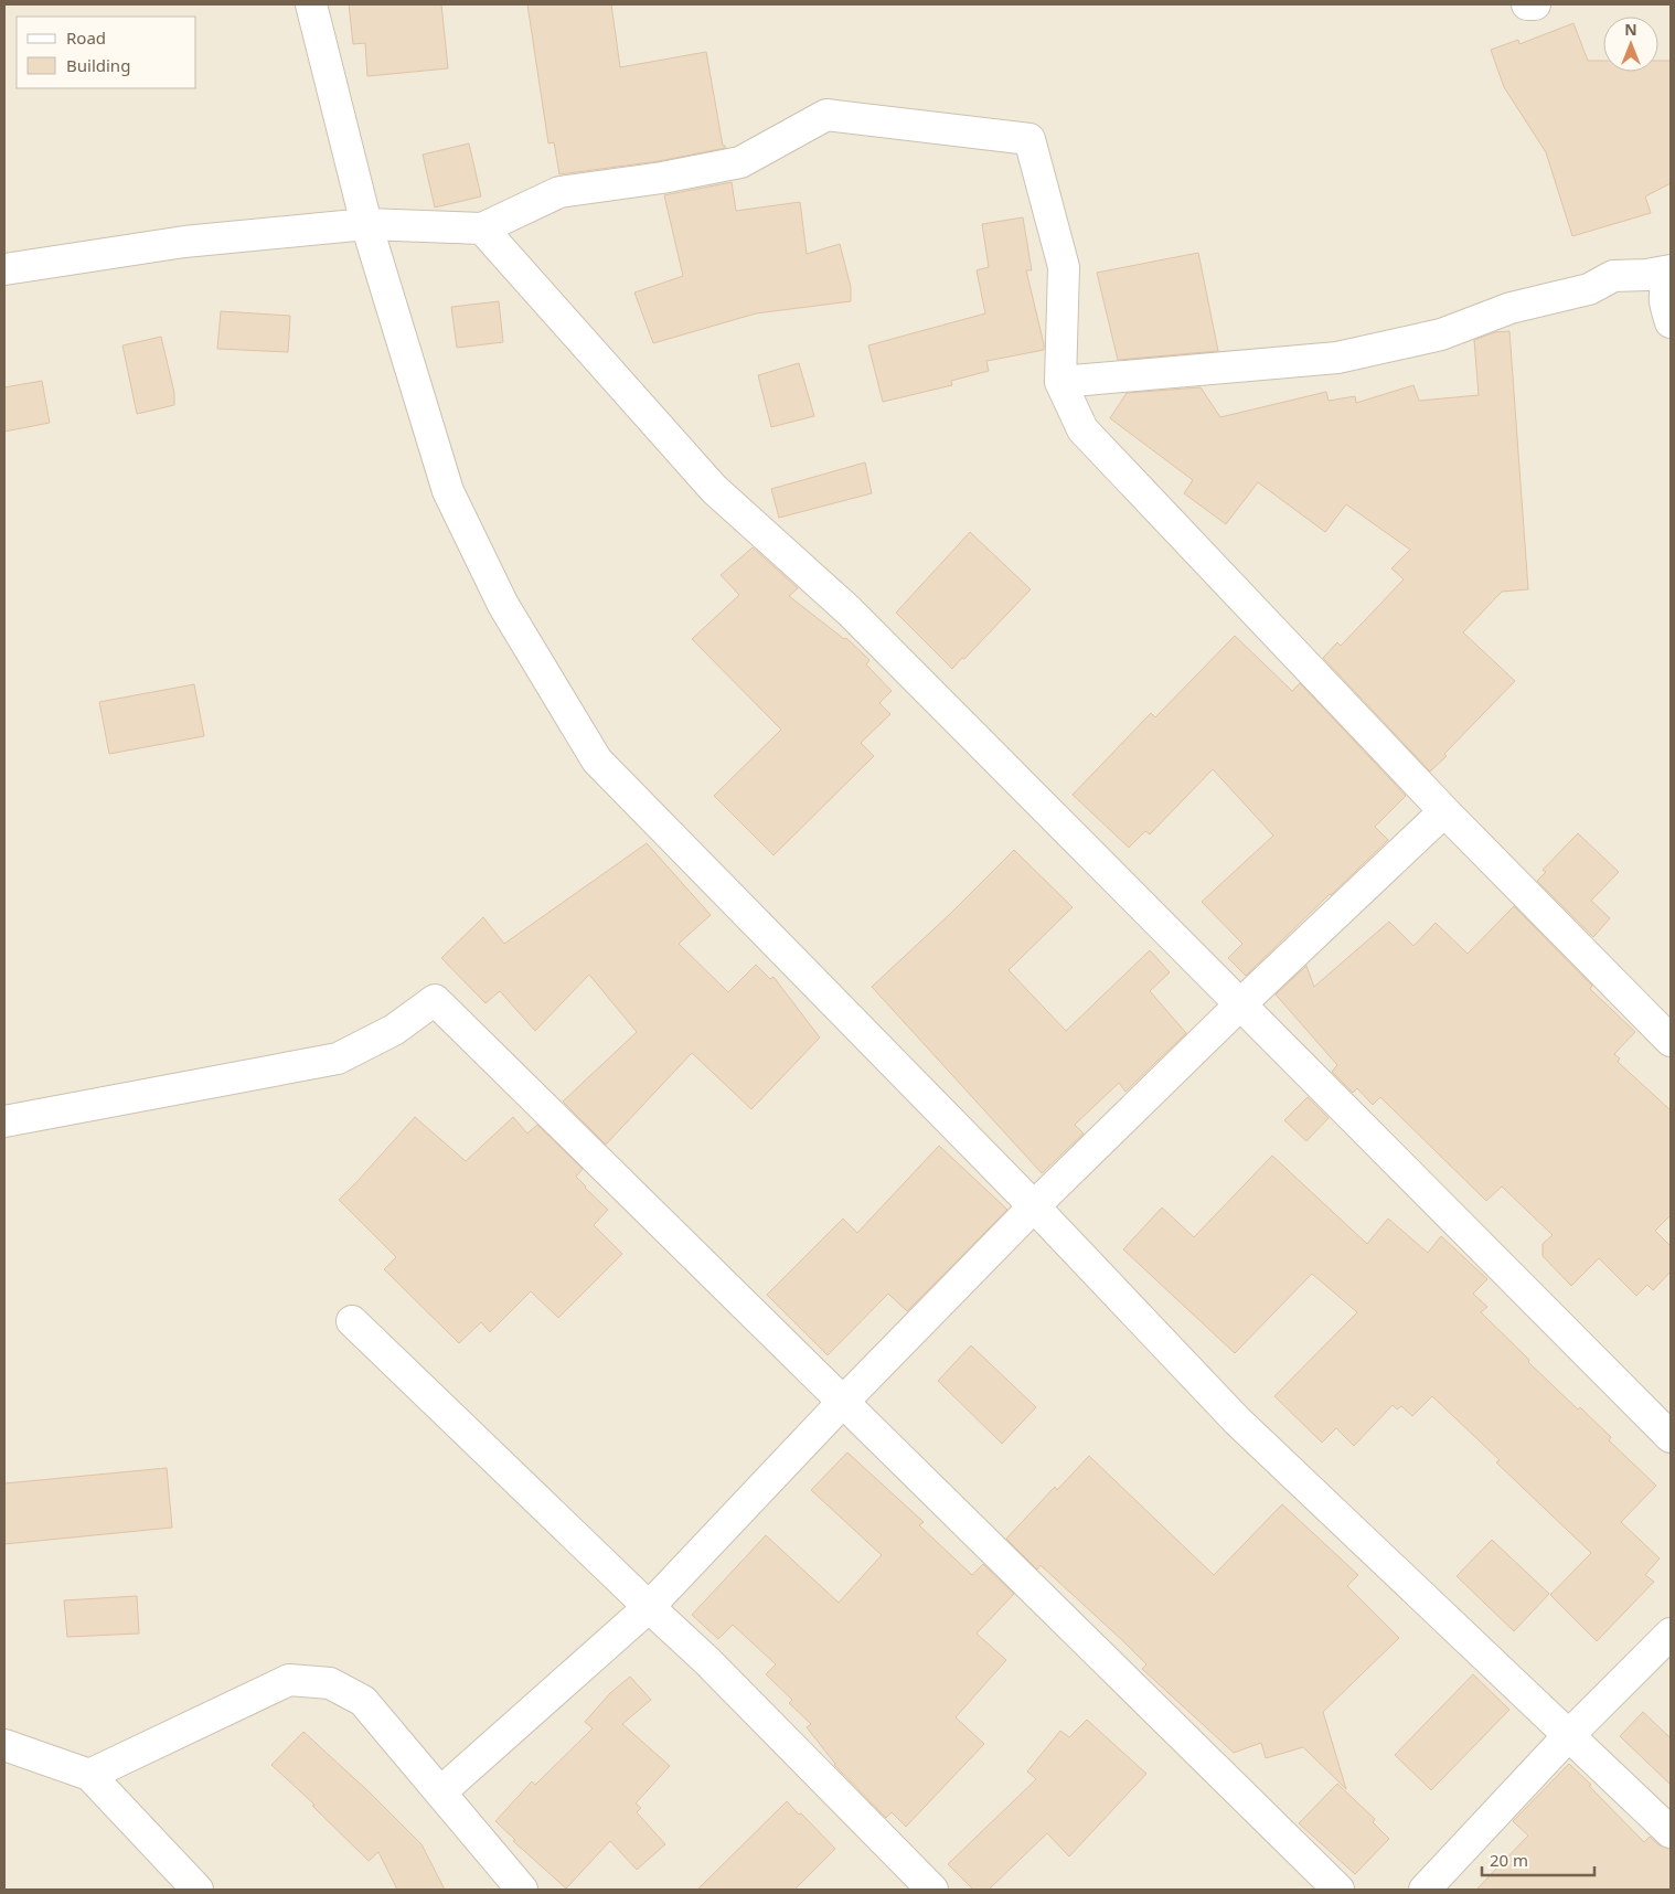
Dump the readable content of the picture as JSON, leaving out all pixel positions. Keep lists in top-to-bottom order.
{
  "legend": ["Road", "Building"],
  "scale_bar": "20 m",
  "north": "top"
}
